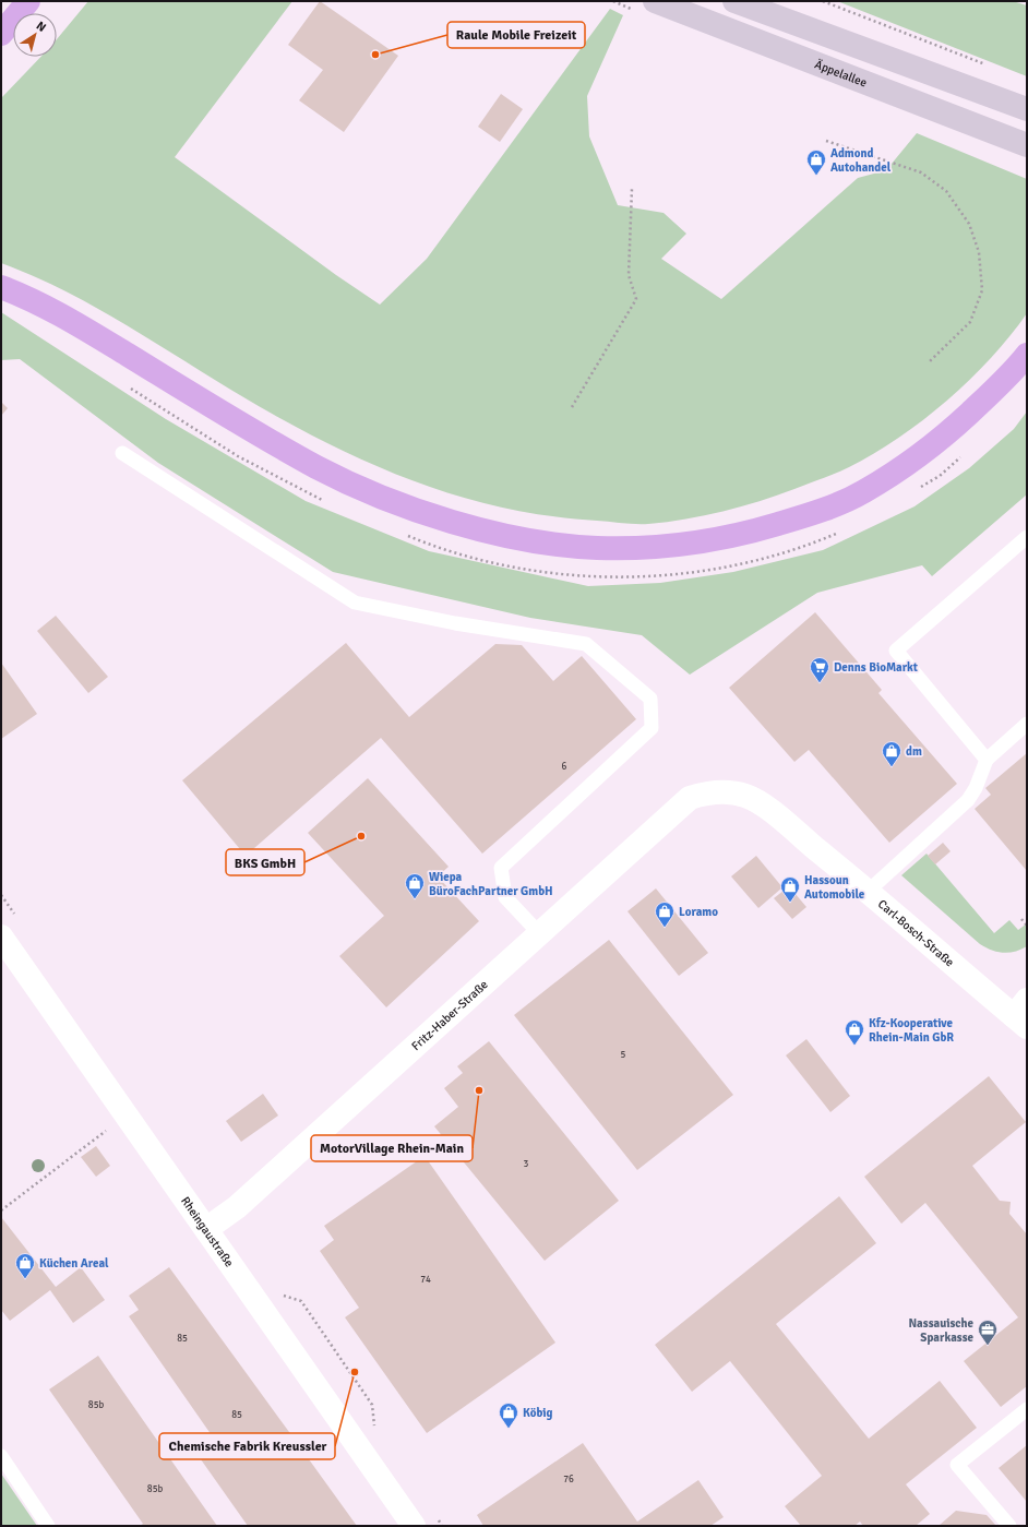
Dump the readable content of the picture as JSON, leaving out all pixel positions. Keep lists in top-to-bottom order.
{
  "streets": {
    "main road": ["Äppelallee"],
    "street": ["Carl-Bosch-Straße", "Fritz-Haber-Straße", "Rheingaustraße"]
  },
  "crossings": [
    ["Carl-Bosch-Straße", "Fritz-Haber-Straße"],
    ["Fritz-Haber-Straße", "Rheingaustraße"]
  ],
  "places": {
    "other": [
      "Raule Mobile Freizeit",
      "BKS GmbH",
      "MotorVillage Rhein-Main",
      "Chemische Fabrik Kreussler"
    ],
    "shop": [
      "Admond Autohandel",
      "dm",
      "Wiepa BüroFachPartner GmbH",
      "Hassoun Automobile",
      "Loramo",
      "Kfz-Kooperative Rhein-Main GbR",
      "Küchen Areal",
      "Köbig"
    ],
    "supermarket": ["Denns BioMarkt"],
    "office": ["Nassauische Sparkasse"]
  },
  "house_numbers": [
    "6",
    "5",
    "3",
    "74",
    "85",
    "85b",
    "85",
    "76",
    "85b"
  ],
  "north": "top right"
}
